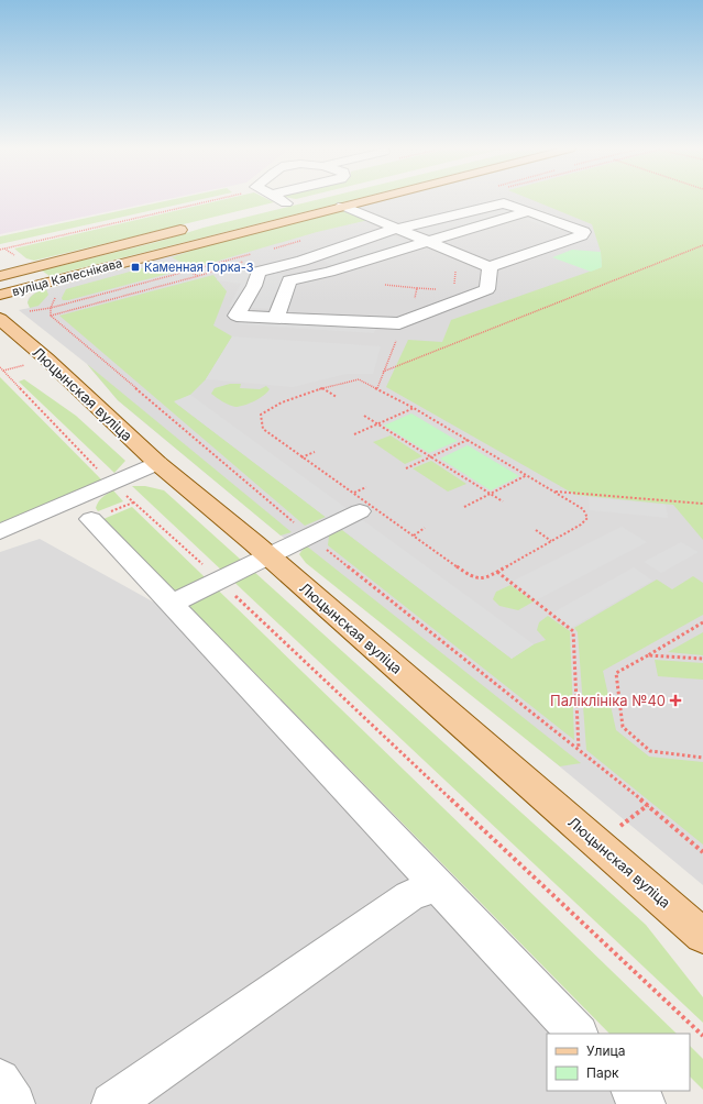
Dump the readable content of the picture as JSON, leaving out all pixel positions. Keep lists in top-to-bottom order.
{
  "streets": {
    "main road": ["вуліца Калеснікава", "Люцынская вуліца"]
  },
  "places": {
    "transit": ["Каменная Горка-3"],
    "health": ["Паліклініка №40"]
  },
  "legend": ["Улица", "Парк"]
}
